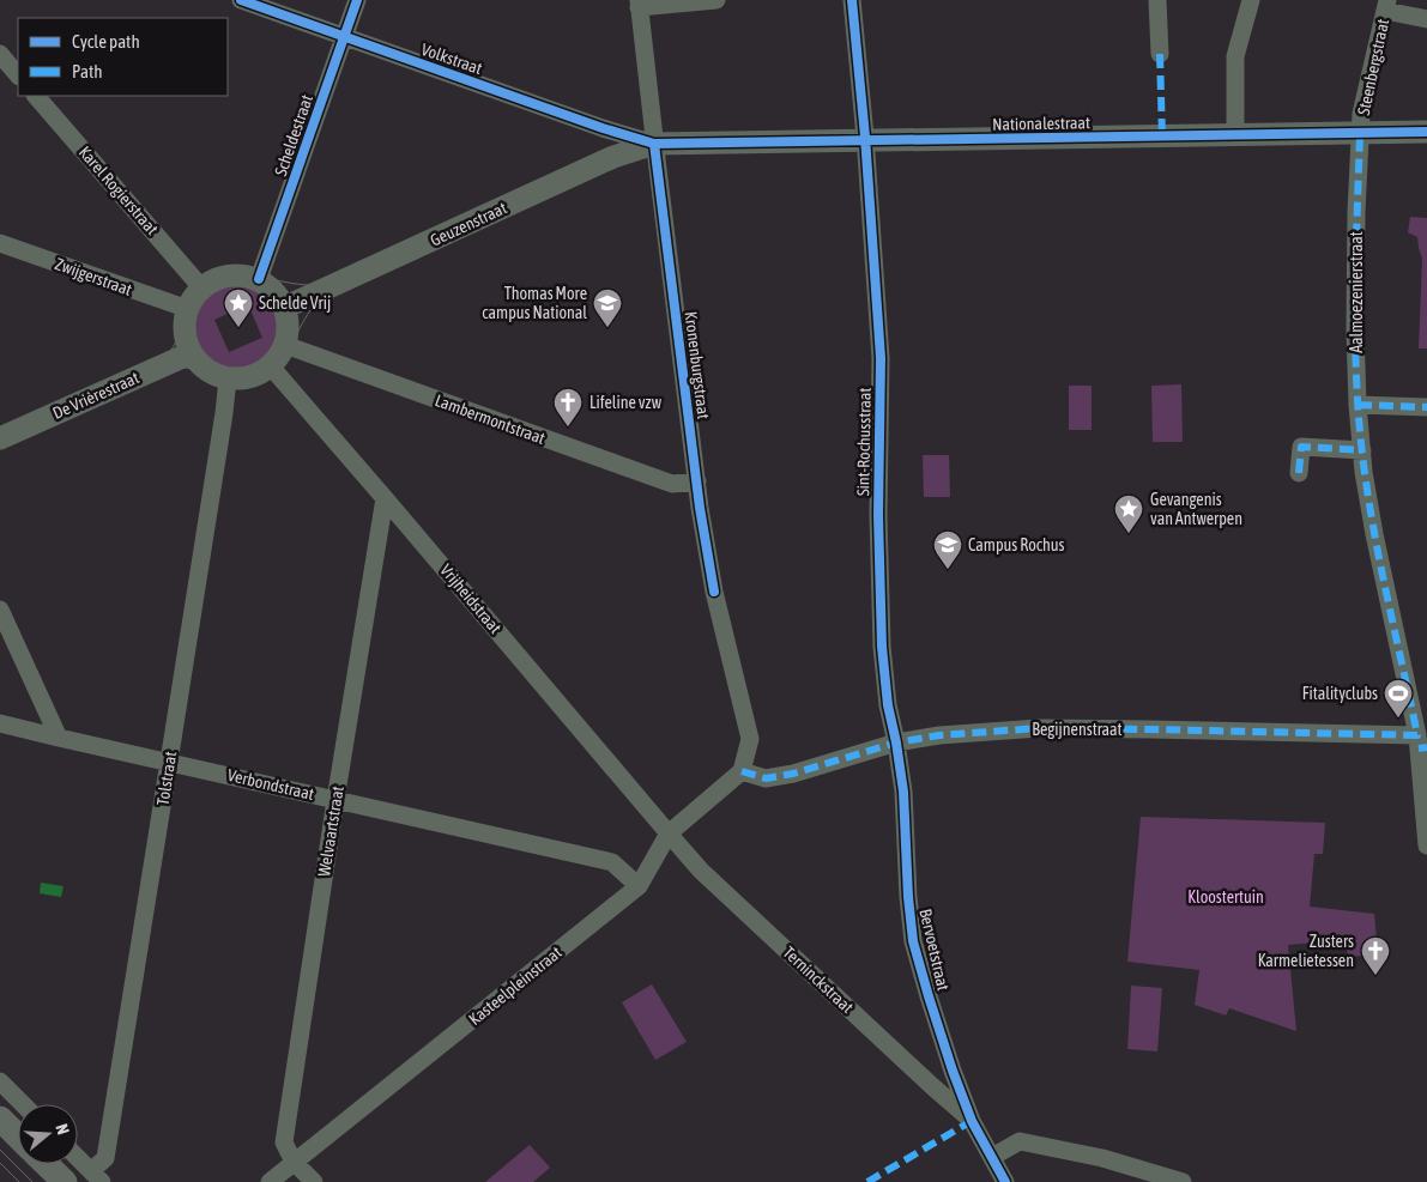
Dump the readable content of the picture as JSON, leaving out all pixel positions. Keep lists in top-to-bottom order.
{
  "streets": {
    "street": [
      "Volkstraat",
      "Steenbergstraat",
      "Nationalestraat",
      "Scheldestraat",
      "Karel Rogierstraat",
      "Geuzenstraat",
      "Zwijgerstraat",
      "Aalmoezenierstraat",
      "Kronenburgstraat",
      "De Vrièrestraat",
      "Lambermontstraat",
      "Sint-Rochusstraat",
      "Vrijheidstraat",
      "Begijnenstraat",
      "Tolstraat",
      "Verbondstraat",
      "Welvaartstraat",
      "Bervoetstraat",
      "Terninckstraat",
      "Kasteelpleinstraat"
    ]
  },
  "crossings": [
    ["Volkstraat", "Nationalestraat"],
    ["Volkstraat", "Scheldestraat"],
    ["Volkstraat", "Geuzenstraat"],
    ["Volkstraat", "Kronenburgstraat"],
    ["Steenbergstraat", "Nationalestraat"],
    ["Steenbergstraat", "Aalmoezenierstraat"],
    ["Nationalestraat", "Geuzenstraat"],
    ["Nationalestraat", "Aalmoezenierstraat"],
    ["Nationalestraat", "Kronenburgstraat"],
    ["Nationalestraat", "Sint-Rochusstraat"],
    ["Scheldestraat", "Karel Rogierstraat"],
    ["Scheldestraat", "Geuzenstraat"],
    ["Scheldestraat", "Zwijgerstraat"],
    ["Scheldestraat", "De Vrièrestraat"],
    ["Scheldestraat", "Lambermontstraat"],
    ["Scheldestraat", "Vrijheidstraat"],
    ["Scheldestraat", "Tolstraat"],
    ["Karel Rogierstraat", "Geuzenstraat"],
    ["Karel Rogierstraat", "Zwijgerstraat"],
    ["Karel Rogierstraat", "De Vrièrestraat"],
    ["Karel Rogierstraat", "Lambermontstraat"],
    ["Karel Rogierstraat", "Vrijheidstraat"],
    ["Karel Rogierstraat", "Tolstraat"],
    ["Geuzenstraat", "Zwijgerstraat"],
    ["Geuzenstraat", "Kronenburgstraat"],
    ["Geuzenstraat", "De Vrièrestraat"],
    ["Geuzenstraat", "Lambermontstraat"],
    ["Geuzenstraat", "Vrijheidstraat"],
    ["Geuzenstraat", "Tolstraat"],
    ["Zwijgerstraat", "De Vrièrestraat"],
    ["Zwijgerstraat", "Lambermontstraat"],
    ["Zwijgerstraat", "Vrijheidstraat"],
    ["Zwijgerstraat", "Tolstraat"],
    ["Aalmoezenierstraat", "Begijnenstraat"],
    ["Kronenburgstraat", "Lambermontstraat"],
    ["Kronenburgstraat", "Begijnenstraat"],
    ["Kronenburgstraat", "Kasteelpleinstraat"],
    ["De Vrièrestraat", "Lambermontstraat"],
    ["De Vrièrestraat", "Vrijheidstraat"],
    ["De Vrièrestraat", "Tolstraat"],
    ["Lambermontstraat", "Vrijheidstraat"],
    ["Lambermontstraat", "Tolstraat"],
    ["Sint-Rochusstraat", "Begijnenstraat"],
    ["Sint-Rochusstraat", "Bervoetstraat"],
    ["Vrijheidstraat", "Tolstraat"],
    ["Vrijheidstraat", "Welvaartstraat"],
    ["Vrijheidstraat", "Terninckstraat"],
    ["Vrijheidstraat", "Kasteelpleinstraat"],
    ["Begijnenstraat", "Bervoetstraat"],
    ["Begijnenstraat", "Kasteelpleinstraat"],
    ["Tolstraat", "Verbondstraat"],
    ["Verbondstraat", "Welvaartstraat"],
    ["Verbondstraat", "Kasteelpleinstraat"],
    ["Welvaartstraat", "Kasteelpleinstraat"],
    ["Bervoetstraat", "Terninckstraat"],
    ["Terninckstraat", "Kasteelpleinstraat"]
  ],
  "parks": ["Kloostertuin"],
  "places": {
    "place": ["Schelde Vrij", "Gevangenis van Antwerpen"],
    "school or university": ["Thomas More campus National", "Campus Rochus"],
    "church": ["Lifeline vzw", "Zusters Karmelietessen"],
    "sports": ["Fitalityclubs"]
  },
  "legend": ["Cycle path", "Path"],
  "north": "right"
}
